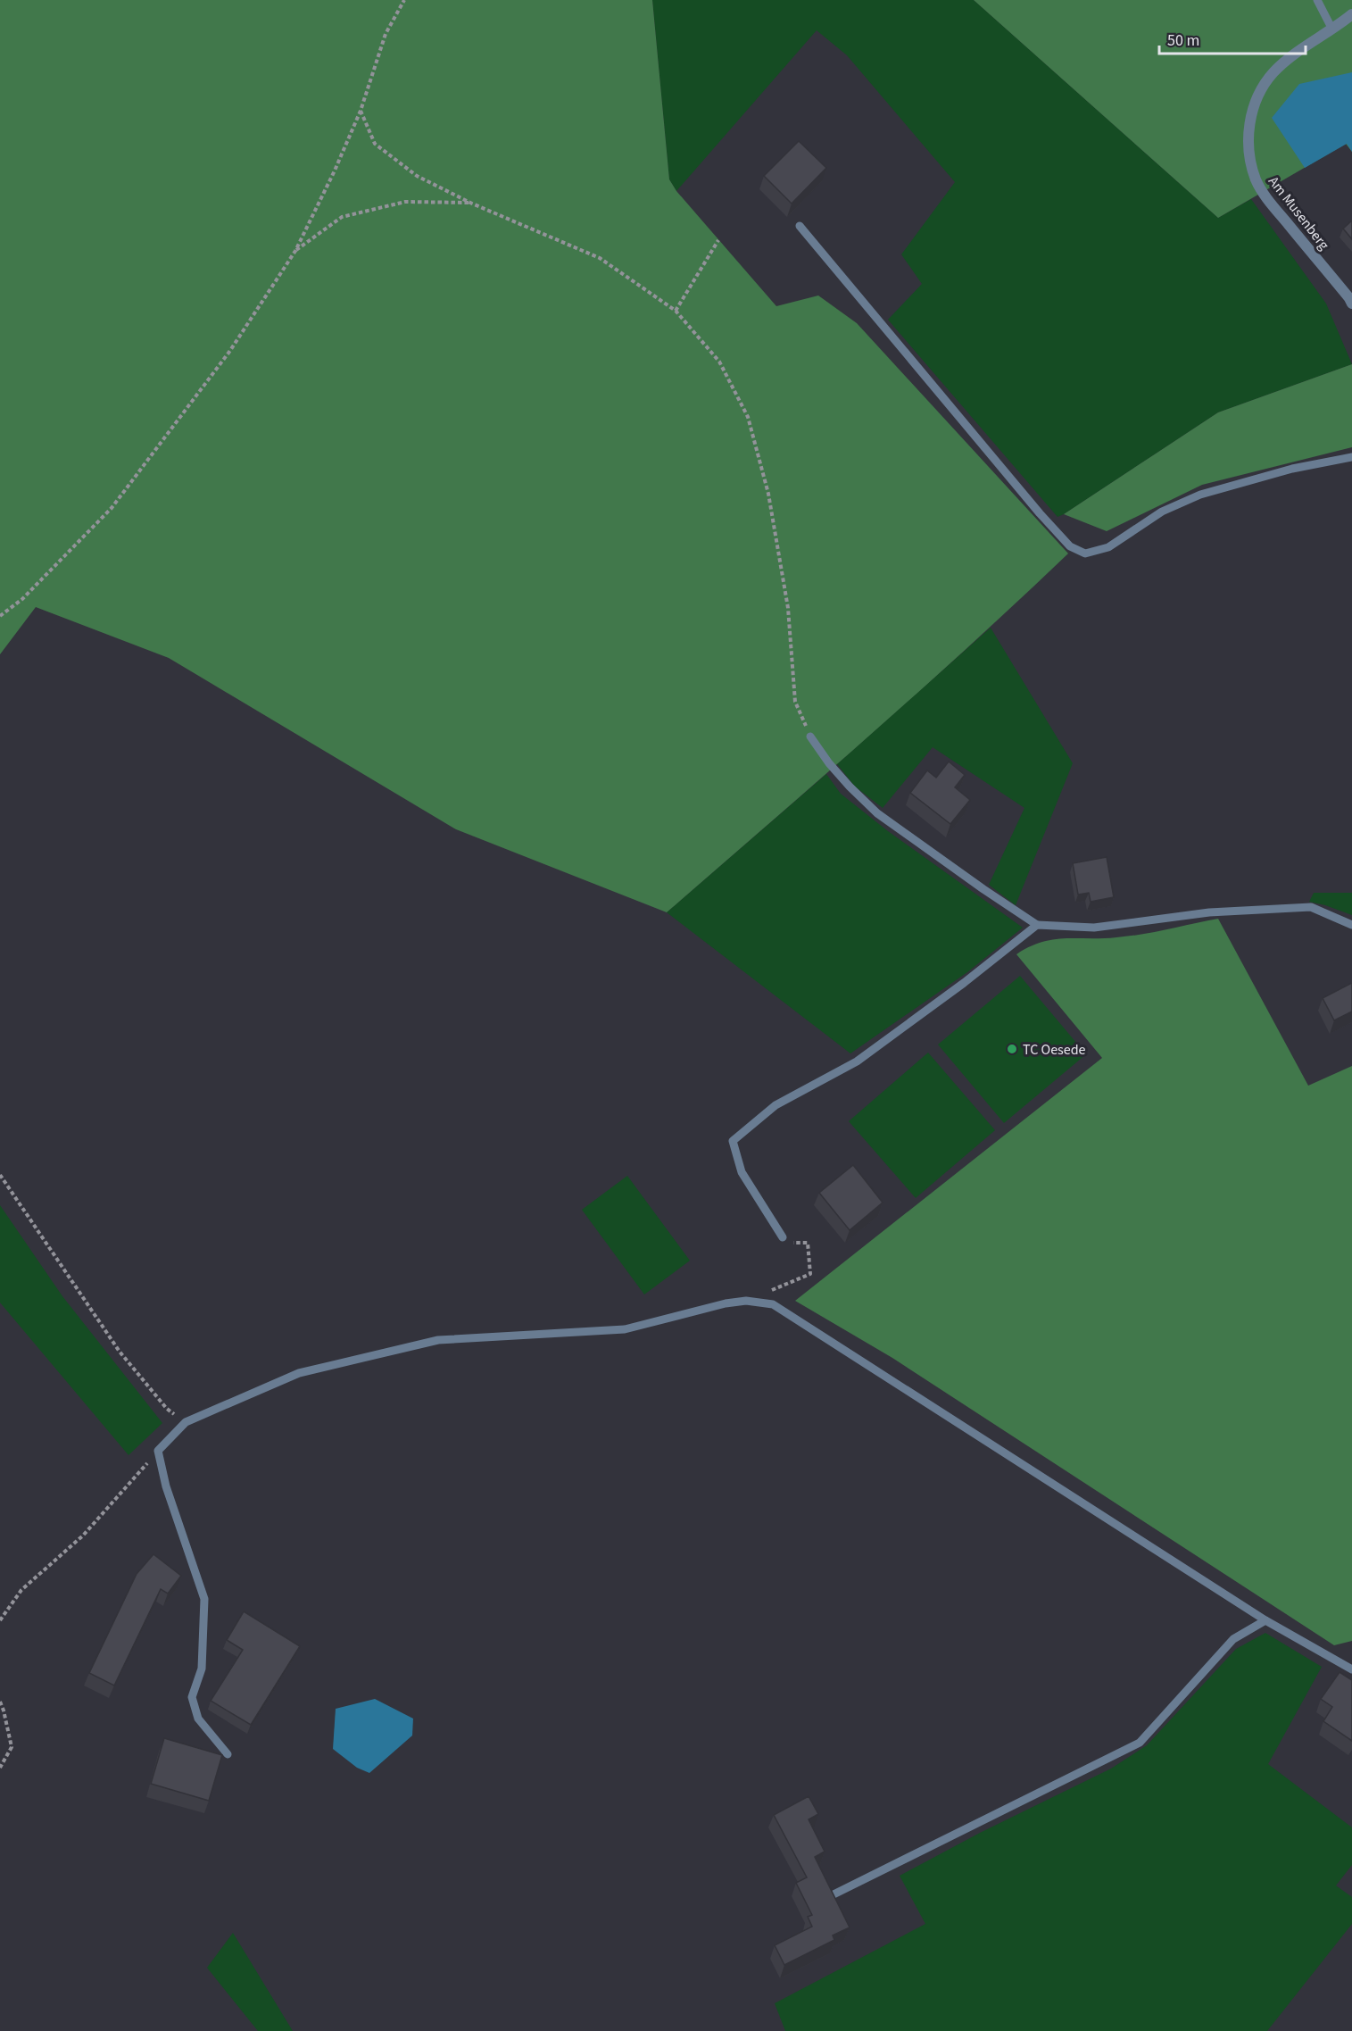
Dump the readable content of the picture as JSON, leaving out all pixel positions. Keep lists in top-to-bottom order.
{
  "streets": {
    "street": ["Am Musenberg"]
  },
  "places": ["TC Oesede"],
  "scale_bar": "50 m"
}
